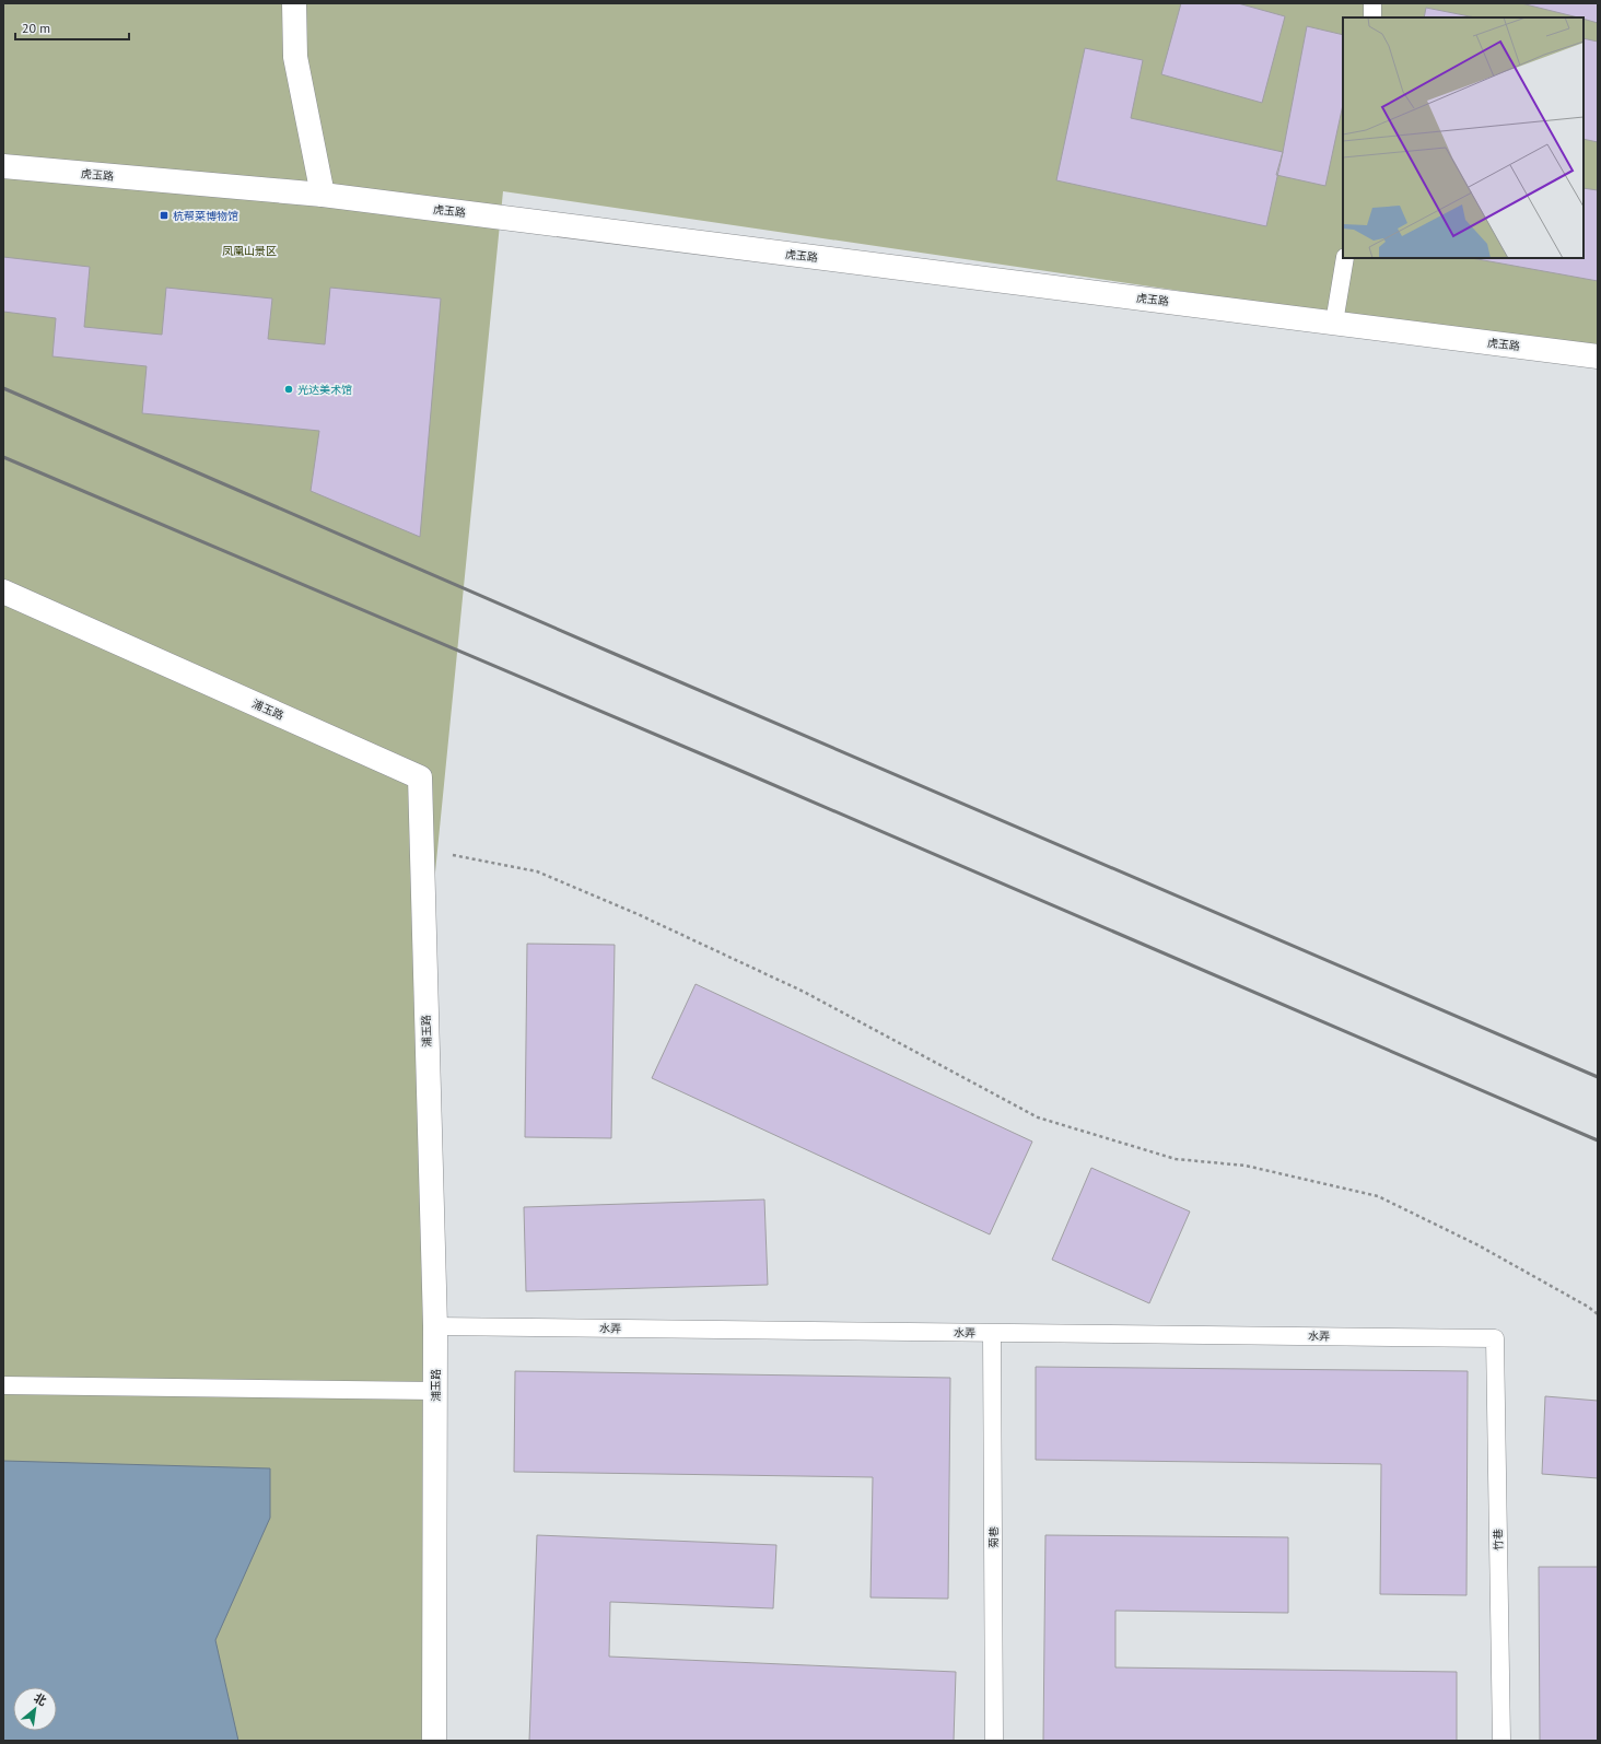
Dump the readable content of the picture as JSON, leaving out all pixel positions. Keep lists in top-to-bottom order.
{
  "streets": {
    "street": ["虎玉路", "浦玉路"],
    "lane": ["水弄", "菊巷", "竹巷"]
  },
  "crossings": [
    ["浦玉路", "水弄"],
    ["水弄", "菊巷"],
    ["水弄", "竹巷"]
  ],
  "parks": ["凤凰山景区"],
  "places": {
    "transit": ["杭帮菜博物馆"],
    "other": ["光达美术馆"]
  },
  "scale_bar": "20 m",
  "north": "top right"
}
